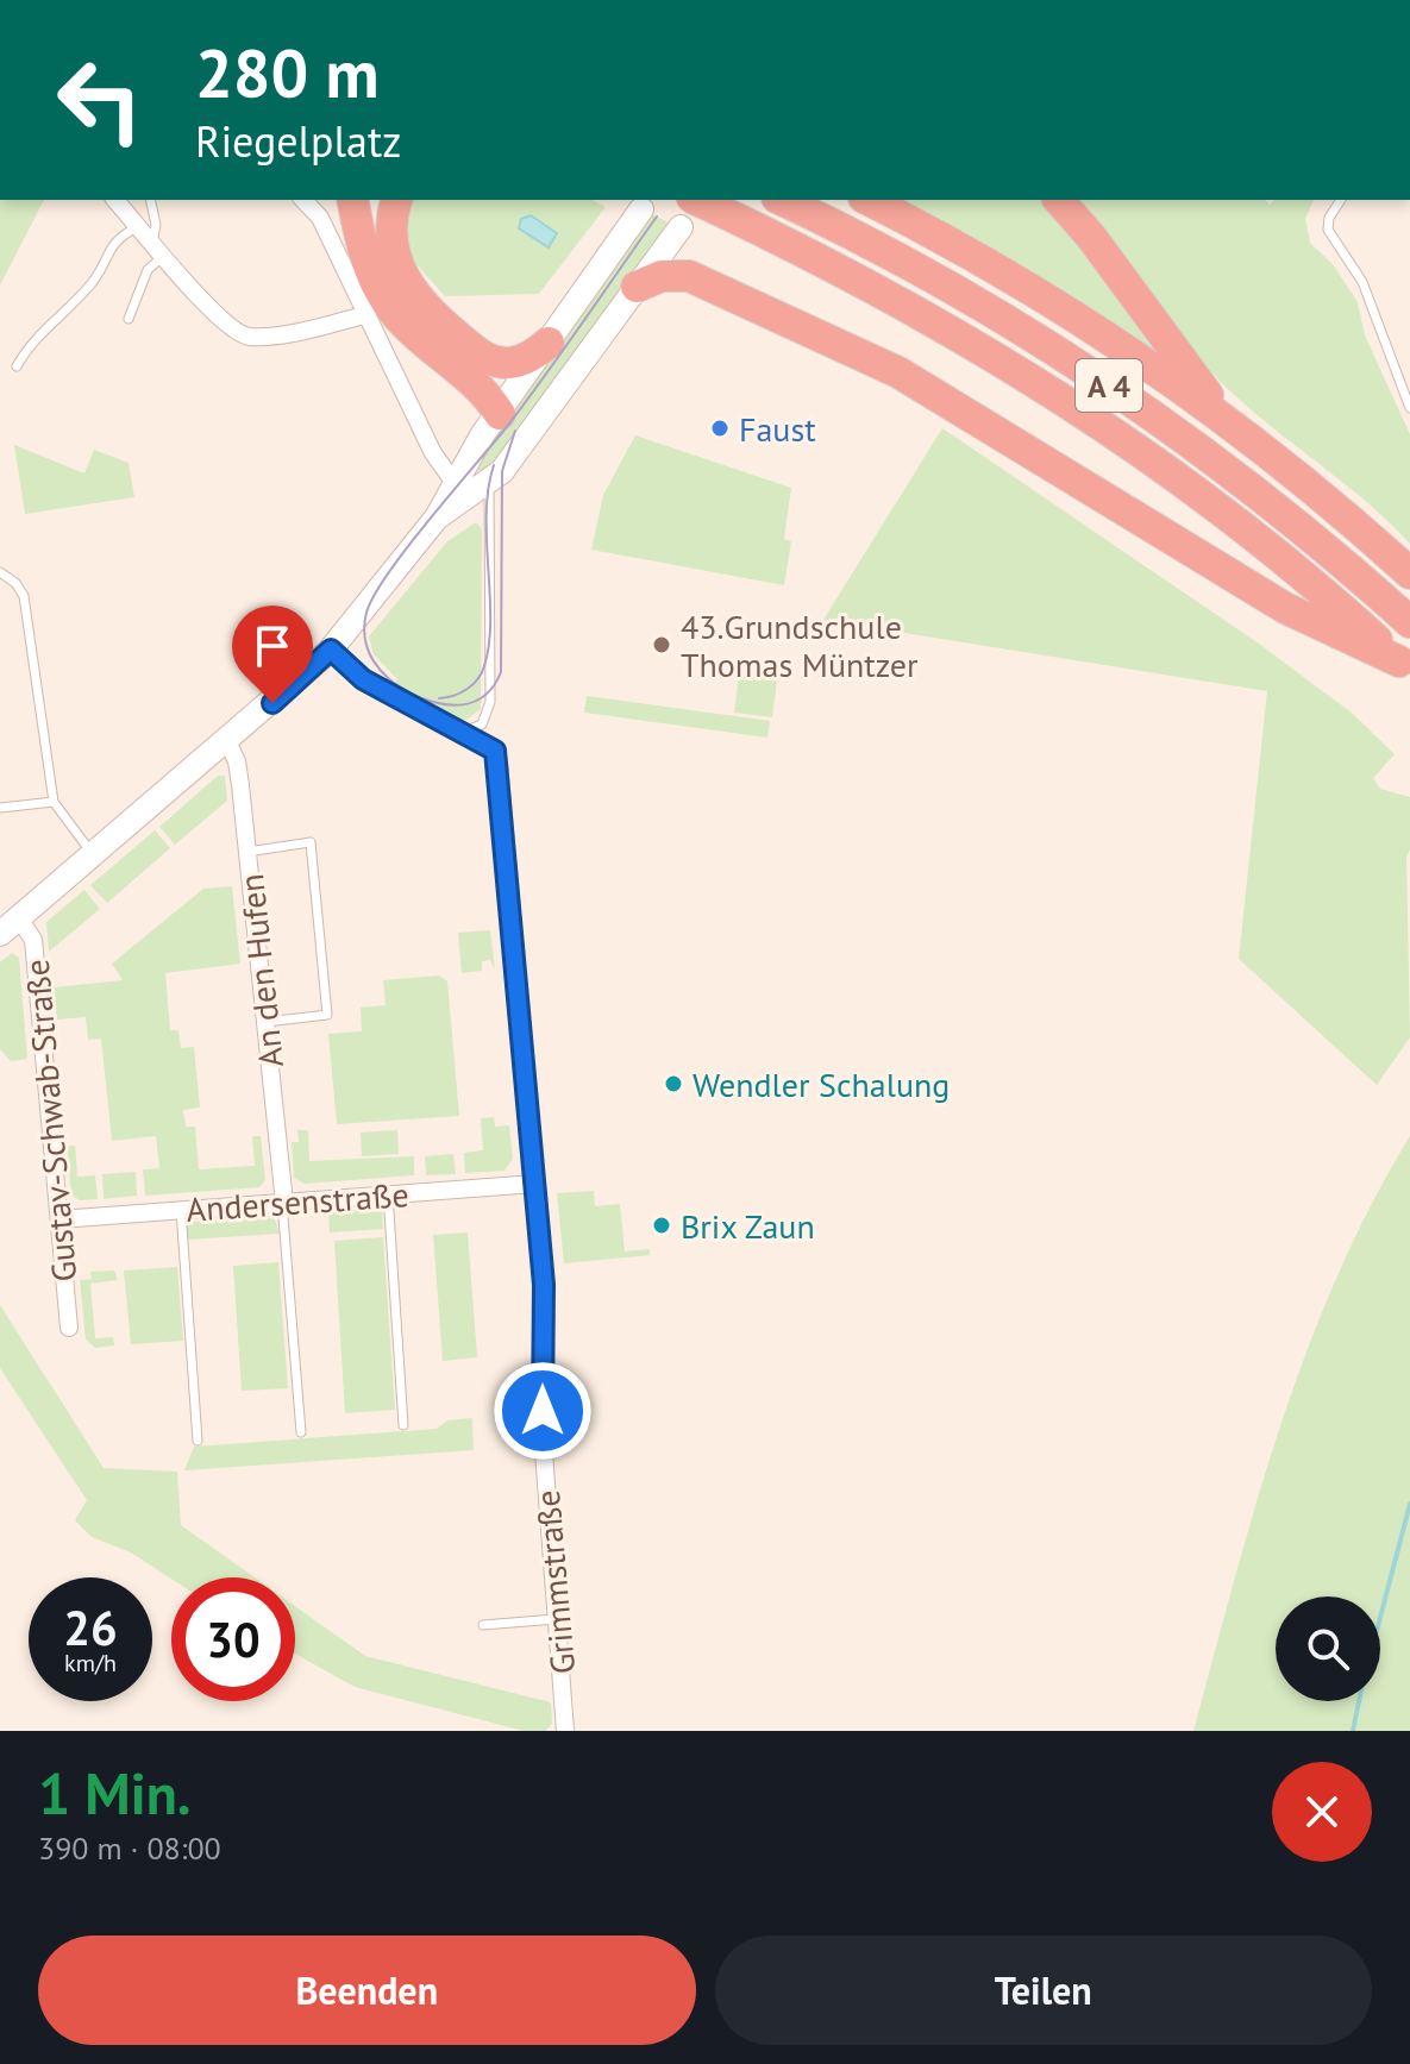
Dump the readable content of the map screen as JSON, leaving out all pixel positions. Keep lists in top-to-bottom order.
{
  "streets": {
    "highway": ["A 4"],
    "street": [
      "An den Hufen",
      "Gustav-Schwab-Straße",
      "Andersenstraße",
      "Grimmstraße"
    ]
  },
  "crossings": [
    ["An den Hufen", "Andersenstraße"],
    ["Gustav-Schwab-Straße", "Andersenstraße"],
    ["Andersenstraße", "Grimmstraße"]
  ],
  "places": [
    "Faust",
    "43.Grundschule Thomas Müntzer",
    "Wendler Schalung",
    "Brix Zaun"
  ],
  "page": {
    "turn": ["280 m", "Riegelplatz"],
    "speed": "26 km/h",
    "limit": "30",
    "heading": ["1 Min.", "390 m · 08:00"],
    "buttons": ["Beenden", "Teilen"]
  }
}
